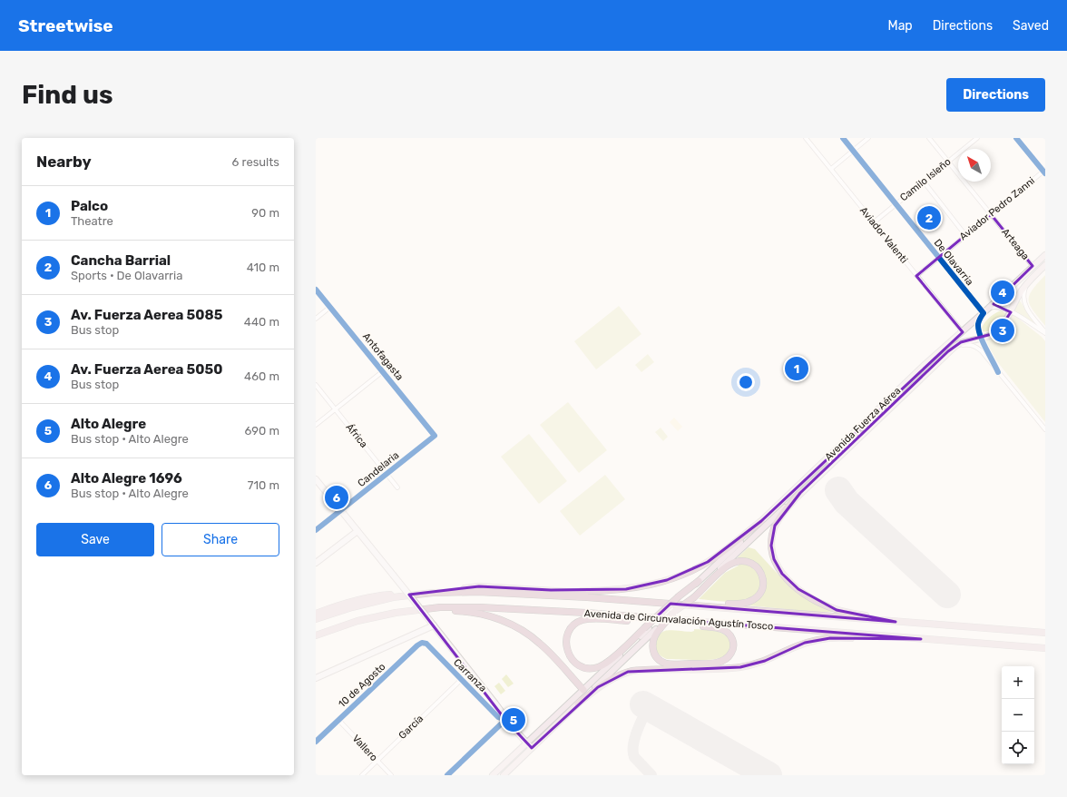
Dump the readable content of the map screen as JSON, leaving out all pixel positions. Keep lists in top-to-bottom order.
{
  "streets": {
    "highway": ["Avenida de Circunvalación Agustín Tosco"],
    "main road": ["Avenida Fuerza Aérea"],
    "street": [
      "Camilo Isleño",
      "Aviador Pedro Zanni",
      "Aviador Valenti",
      "Arteaga",
      "De Olavarria",
      "Antofagasta",
      "África",
      "Candelaria",
      "Carranza",
      "10 de Agosto",
      "García",
      "Vallero"
    ]
  },
  "crossings": [
    ["Camilo Isleño", "Aviador Valenti"],
    ["Camilo Isleño", "Arteaga"],
    ["Camilo Isleño", "De Olavarria"],
    ["Aviador Pedro Zanni", "Aviador Valenti"],
    ["Aviador Pedro Zanni", "Arteaga"],
    ["Aviador Pedro Zanni", "De Olavarria"],
    ["Aviador Valenti", "Avenida Fuerza Aérea"],
    ["Arteaga", "Avenida Fuerza Aérea"],
    ["De Olavarria", "Avenida Fuerza Aérea"],
    ["Antofagasta", "Candelaria"],
    ["África", "Candelaria"],
    ["Carranza", "10 de Agosto"],
    ["Carranza", "García"],
    ["10 de Agosto", "Vallero"],
    ["García", "Vallero"]
  ],
  "north": "top left",
  "page": {
    "header": "Streetwise",
    "nav": ["Map", "Directions", "Saved"],
    "buttons": [
      "Directions",
      ["Save", "Share"]
    ],
    "title": "Find us",
    "heading": ["Nearby", "6 results"],
    "list": [
      {
        "mark": "1",
        "name": "Palco",
        "note": "Theatre",
        "value": "90 m"
      },
      {
        "mark": "2",
        "name": "Cancha Barrial",
        "note": "Sports · De Olavarria",
        "value": "410 m"
      },
      {
        "mark": "3",
        "name": "Av. Fuerza Aerea 5085",
        "note": "Bus stop",
        "value": "440 m"
      },
      {
        "mark": "4",
        "name": "Av. Fuerza Aerea 5050",
        "note": "Bus stop",
        "value": "460 m"
      },
      {
        "mark": "5",
        "name": "Alto Alegre",
        "note": "Bus stop · Alto Alegre",
        "value": "690 m"
      },
      {
        "mark": "6",
        "name": "Alto Alegre 1696",
        "note": "Bus stop · Alto Alegre",
        "value": "710 m"
      }
    ],
    "pins": [
      "2",
      "4",
      "3",
      "1",
      "6",
      "5"
    ],
    "map_buttons": ["+", "−"]
  }
}
